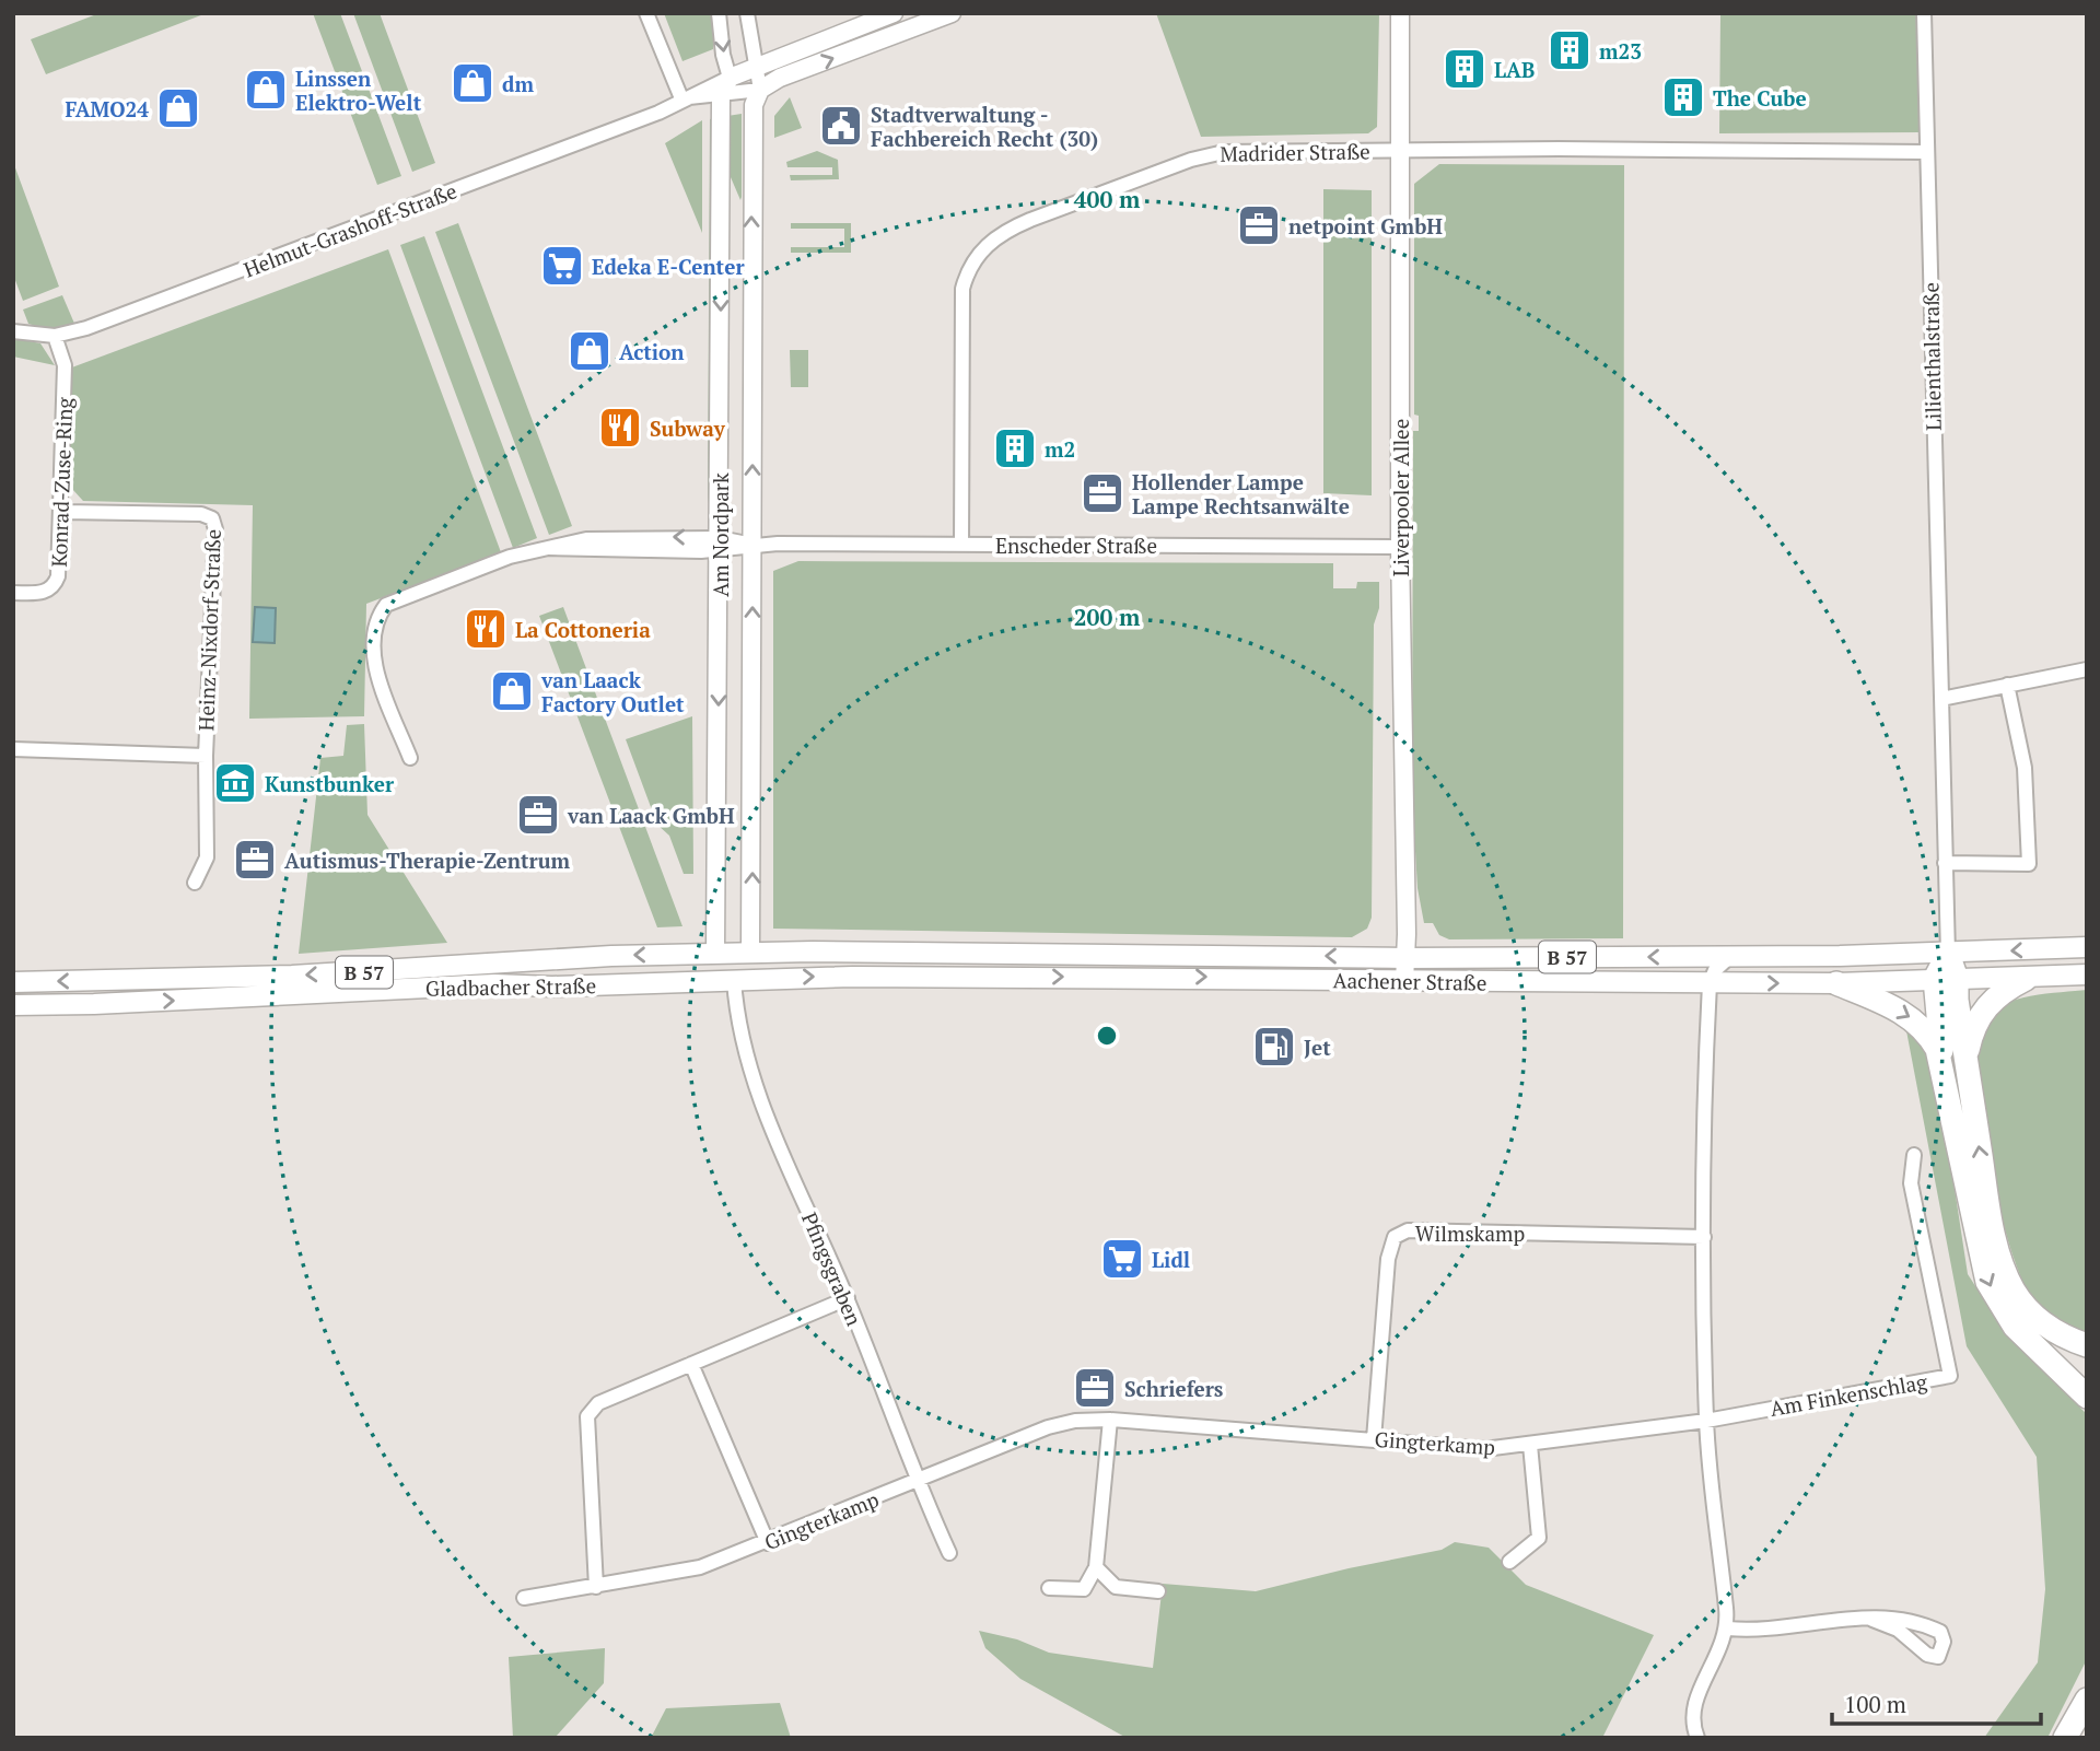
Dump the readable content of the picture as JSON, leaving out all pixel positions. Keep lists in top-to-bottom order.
{
  "streets": {
    "main road": ["B 57", "Aachener Straße", "Gladbacher Straße"],
    "street": [
      "Madrider Straße",
      "Helmut-Grashoff-Straße",
      "Lilienthalstraße",
      "Konrad-Zuse-Ring",
      "Liverpooler Allee",
      "Am Nordpark",
      "Enscheder Straße",
      "Heinz-Nixdorf-Straße",
      "Wilmskamp",
      "Pfingsgraben",
      "Am Finkenschlag",
      "Gingterkamp"
    ]
  },
  "crossings": [
    ["Madrider Straße", "Lilienthalstraße"],
    ["Madrider Straße", "Liverpooler Allee"],
    ["Madrider Straße", "Enscheder Straße"],
    ["Helmut-Grashoff-Straße", "Konrad-Zuse-Ring"],
    ["Helmut-Grashoff-Straße", "Am Nordpark"],
    ["Lilienthalstraße", "Aachener Straße"],
    ["Konrad-Zuse-Ring", "Heinz-Nixdorf-Straße"],
    ["Liverpooler Allee", "Enscheder Straße"],
    ["Liverpooler Allee", "Aachener Straße"],
    ["Am Nordpark", "Enscheder Straße"],
    ["Am Nordpark", "B 57"],
    ["Am Nordpark", "Aachener Straße"],
    ["Am Nordpark", "Gladbacher Straße"],
    ["B 57", "Aachener Straße"],
    ["B 57", "Gladbacher Straße"],
    ["Aachener Straße", "Gladbacher Straße"],
    ["Aachener Straße", "Pfingsgraben"],
    ["Gladbacher Straße", "Pfingsgraben"],
    ["Wilmskamp", "Gingterkamp"],
    ["Pfingsgraben", "Gingterkamp"],
    ["Am Finkenschlag", "Gingterkamp"]
  ],
  "places": {
    "building": [
      "m23",
      "LAB",
      "The Cube",
      "m2"
    ],
    "shop": [
      "dm",
      "Linssen Elektro-Welt",
      "FAMO24",
      "Action",
      "van Laack Factory Outlet"
    ],
    "public building": ["Stadtverwaltung - Fachbereich Recht (30)"],
    "office": [
      "netpoint GmbH",
      "Hollender Lampe Lampe Rechtsanwälte",
      "van Laack GmbH",
      "Autismus-Therapie-Zentrum",
      "Schriefers"
    ],
    "supermarket": ["Edeka E-Center", "Lidl"],
    "restaurant": ["Subway", "La Cottoneria"],
    "museum": ["Kunstbunker"],
    "fuel station": ["Jet"]
  },
  "scale_bar": "100 m",
  "rings": ["400 m", "200 m"]
}
